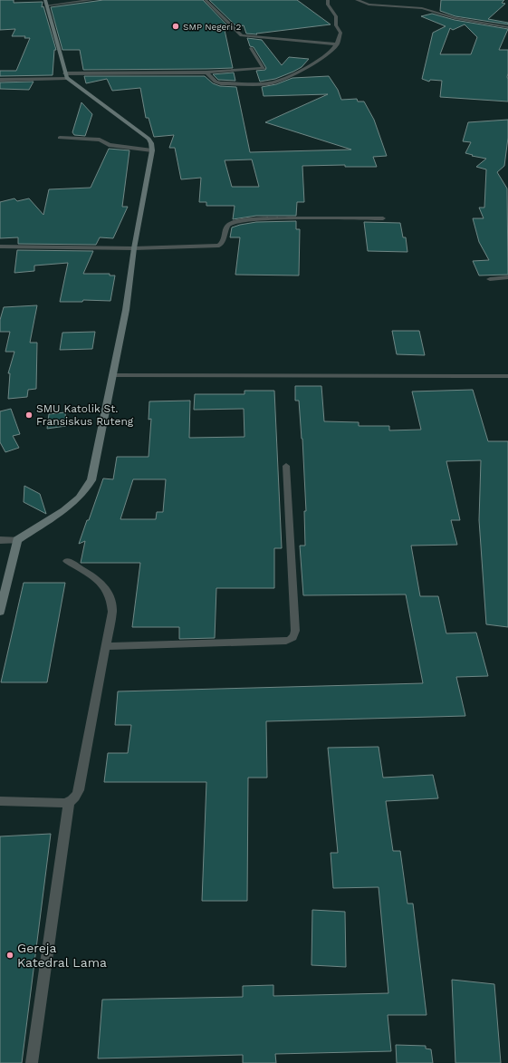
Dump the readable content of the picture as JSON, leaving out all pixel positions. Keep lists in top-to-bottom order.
{
  "places": ["SMP Negeri 2", "SMU Katolik St. Fransiskus Ruteng", "Gereja Katedral Lama"]
}
